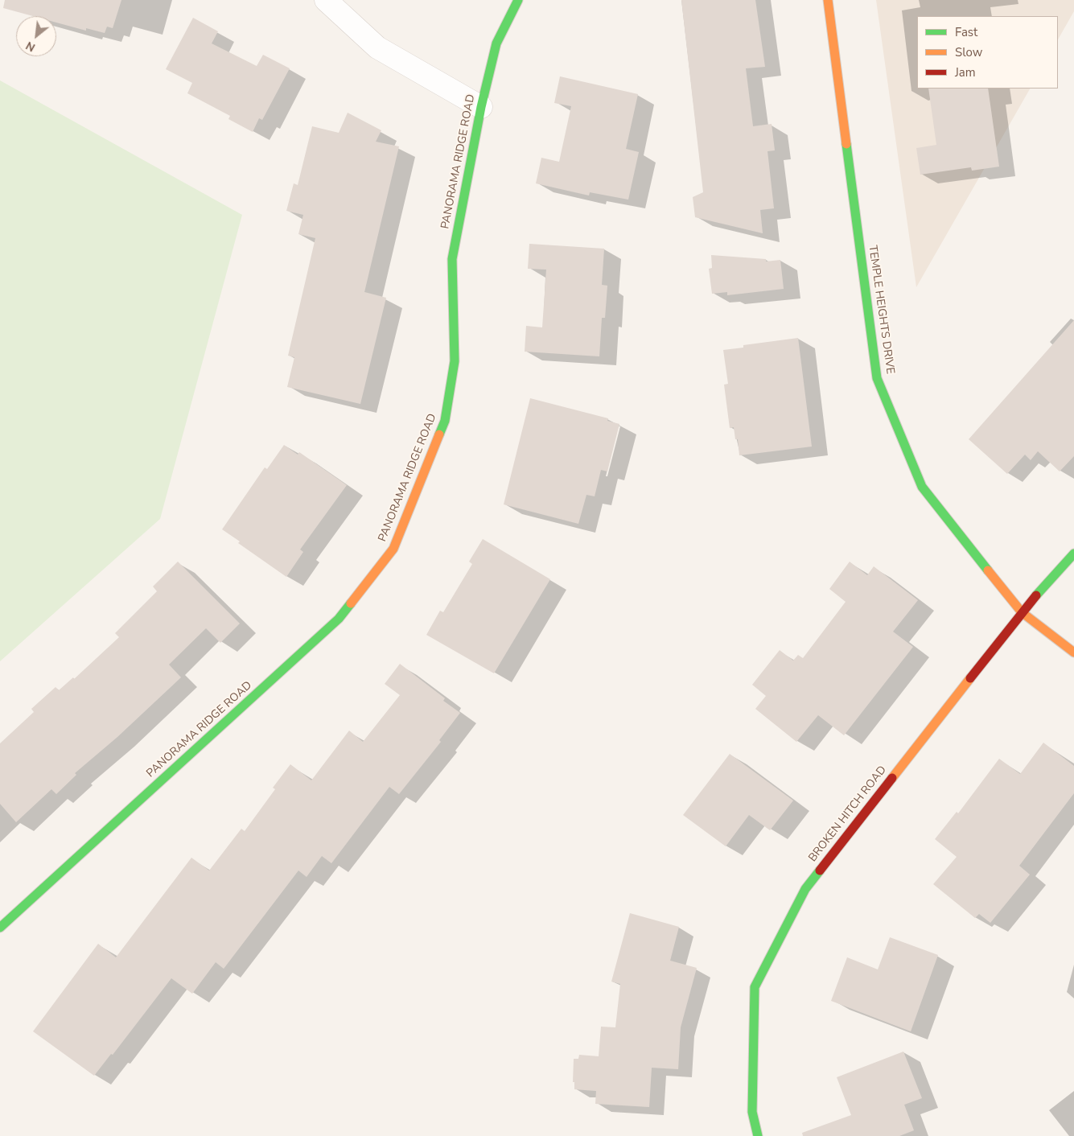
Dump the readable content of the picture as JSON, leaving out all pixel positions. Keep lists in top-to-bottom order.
{
  "streets": {
    "street": ["PANORAMA RIDGE ROAD", "TEMPLE HEIGHTS DRIVE", "BROKEN HITCH ROAD"]
  },
  "crossings": [
    ["TEMPLE HEIGHTS DRIVE", "BROKEN HITCH ROAD"]
  ],
  "legend": ["Fast", "Slow", "Jam"],
  "north": "bottom left"
}
